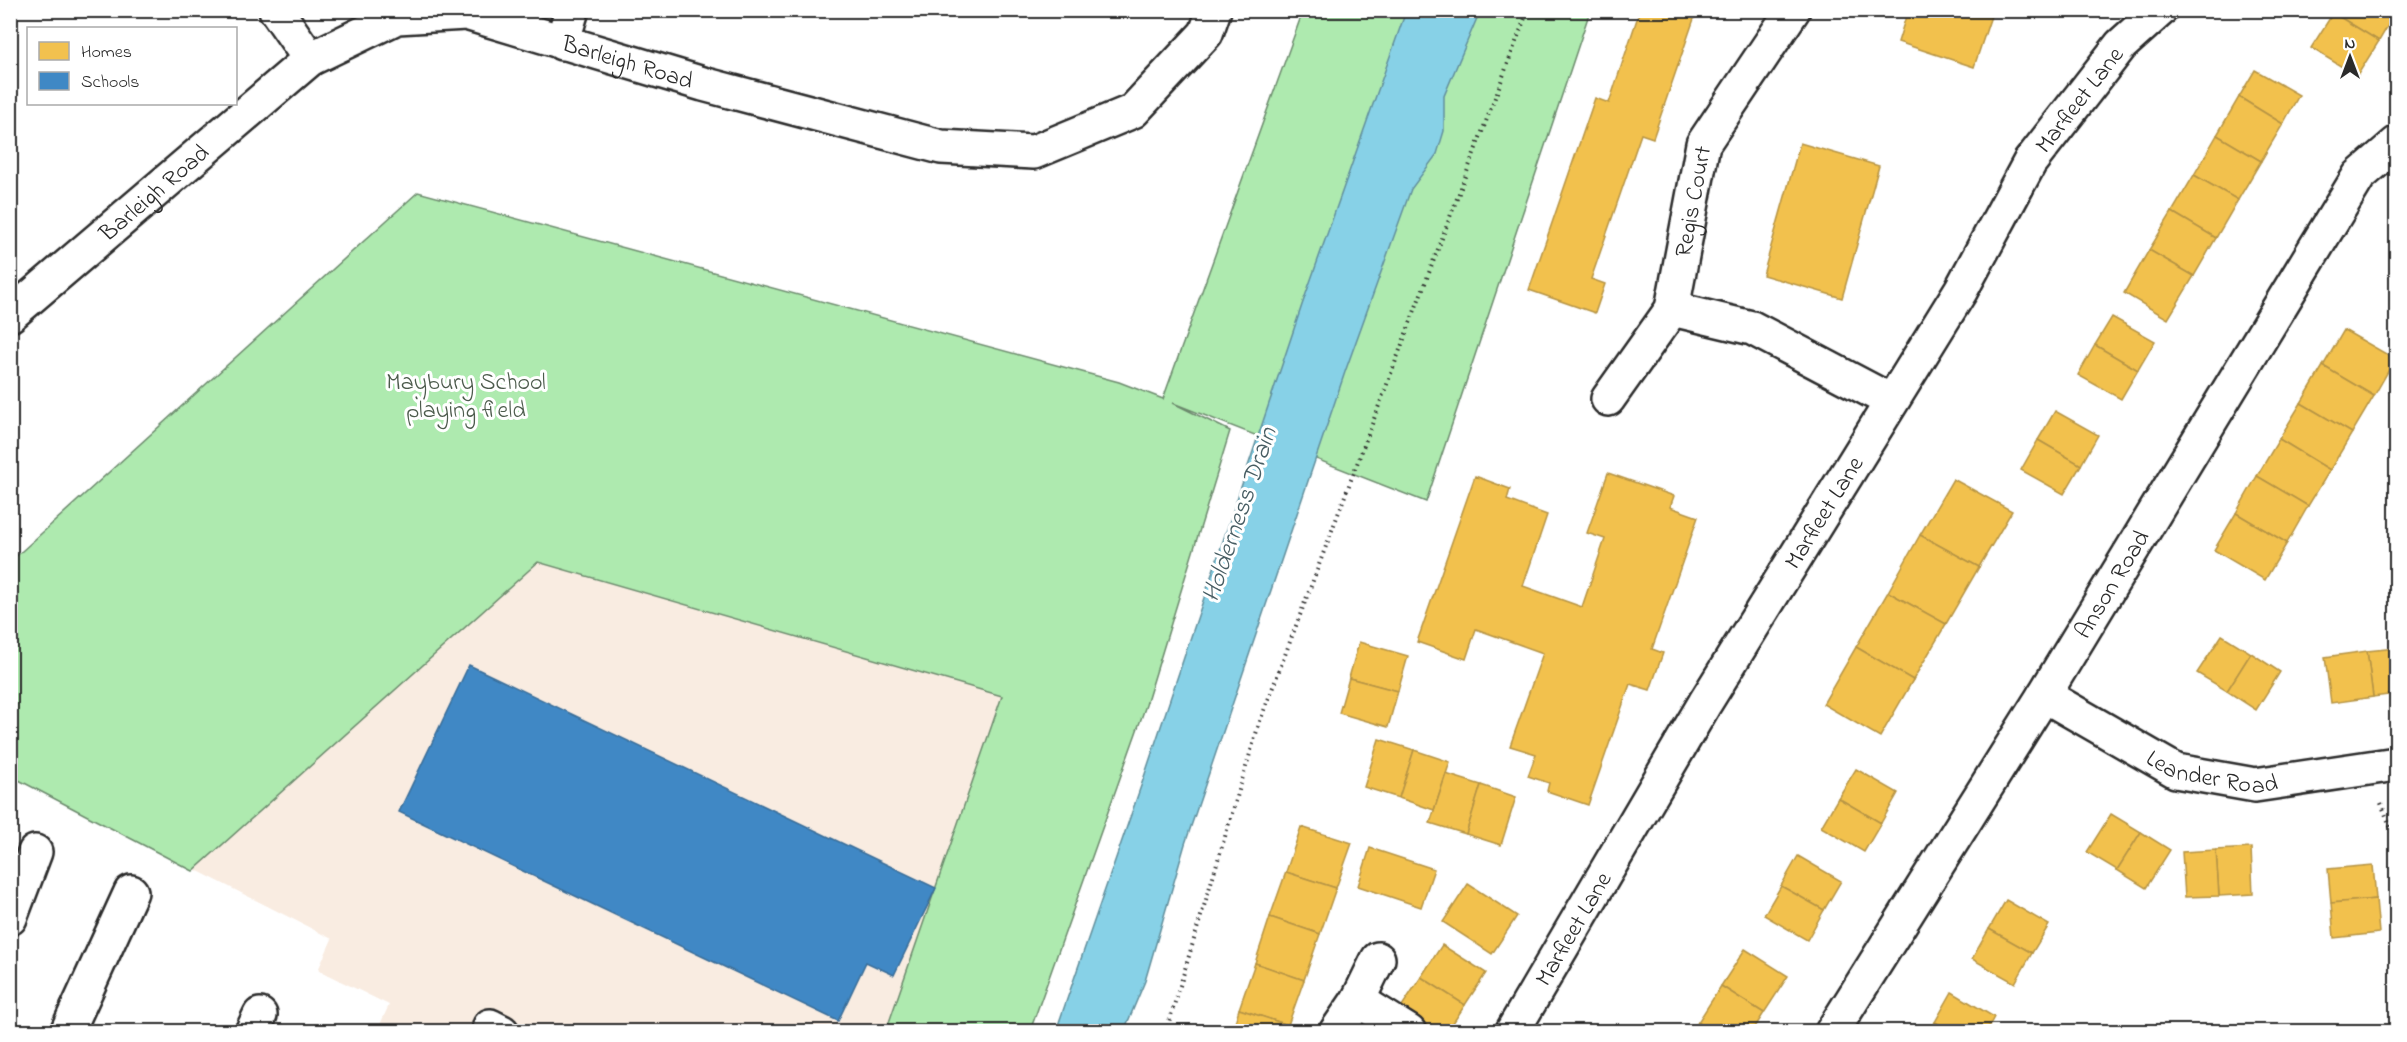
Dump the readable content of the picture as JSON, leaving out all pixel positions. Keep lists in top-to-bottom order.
{
  "streets": {
    "street": [
      "Barleigh Road",
      "Marfleet Lane",
      "Regis Court",
      "Anson Road",
      "Leander Road"
    ]
  },
  "crossings": [
    ["Anson Road", "Leander Road"]
  ],
  "water": ["Holderness Drain"],
  "parks": ["Maybury School playing field"],
  "legend": ["Homes", "Schools"],
  "north": "top"
}
